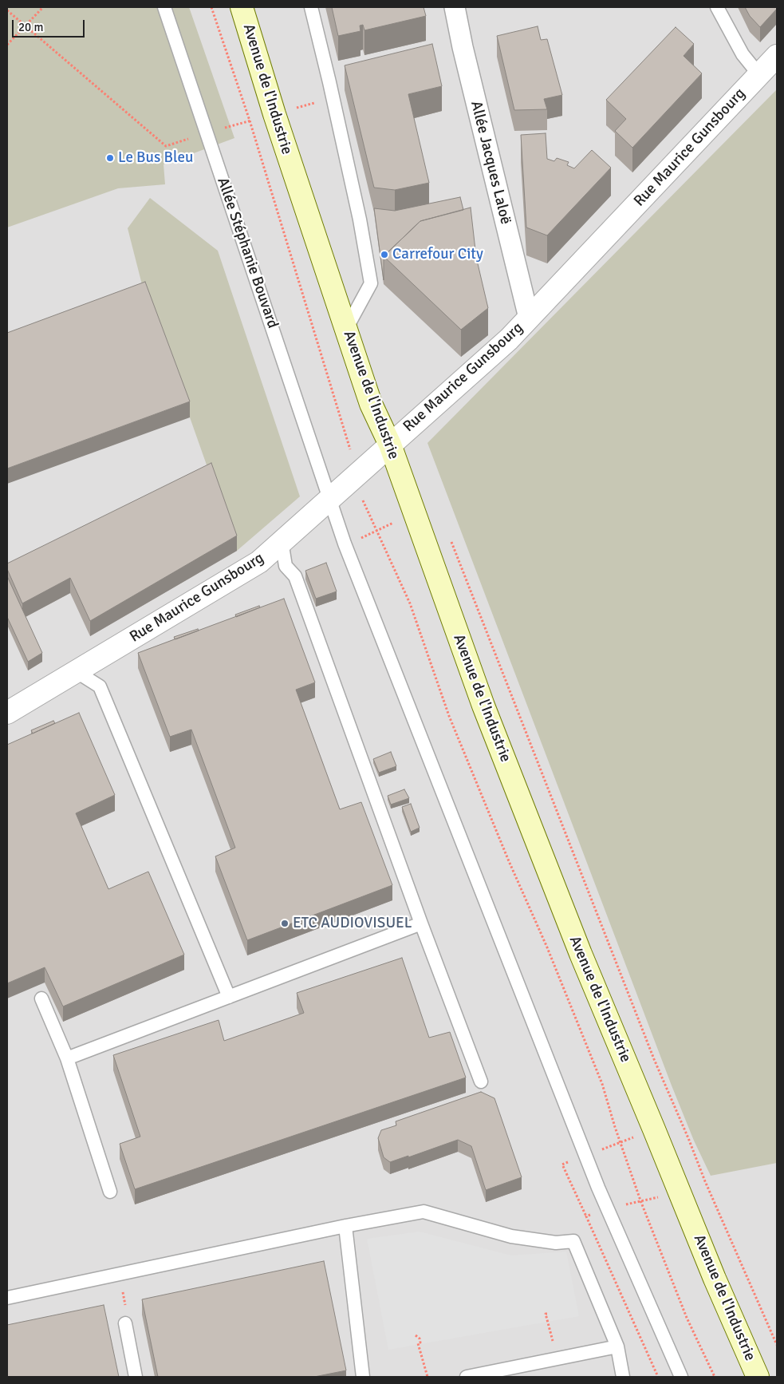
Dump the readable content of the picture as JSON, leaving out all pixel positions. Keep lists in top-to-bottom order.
{
  "streets": {
    "main road": ["Avenue de l'Industrie"],
    "street": ["Rue Maurice Gunsbourg", "Allée Jacques Laloë"],
    "lane": ["Allée Stéphanie Bouvard"]
  },
  "crossings": [
    ["Avenue de l'Industrie", "Rue Maurice Gunsbourg"],
    ["Rue Maurice Gunsbourg", "Allée Jacques Laloë"],
    ["Rue Maurice Gunsbourg", "Allée Stéphanie Bouvard"]
  ],
  "places": ["Le Bus Bleu", "Carrefour City", "ETC AUDIOVISUEL"],
  "scale_bar": "20 m"
}
